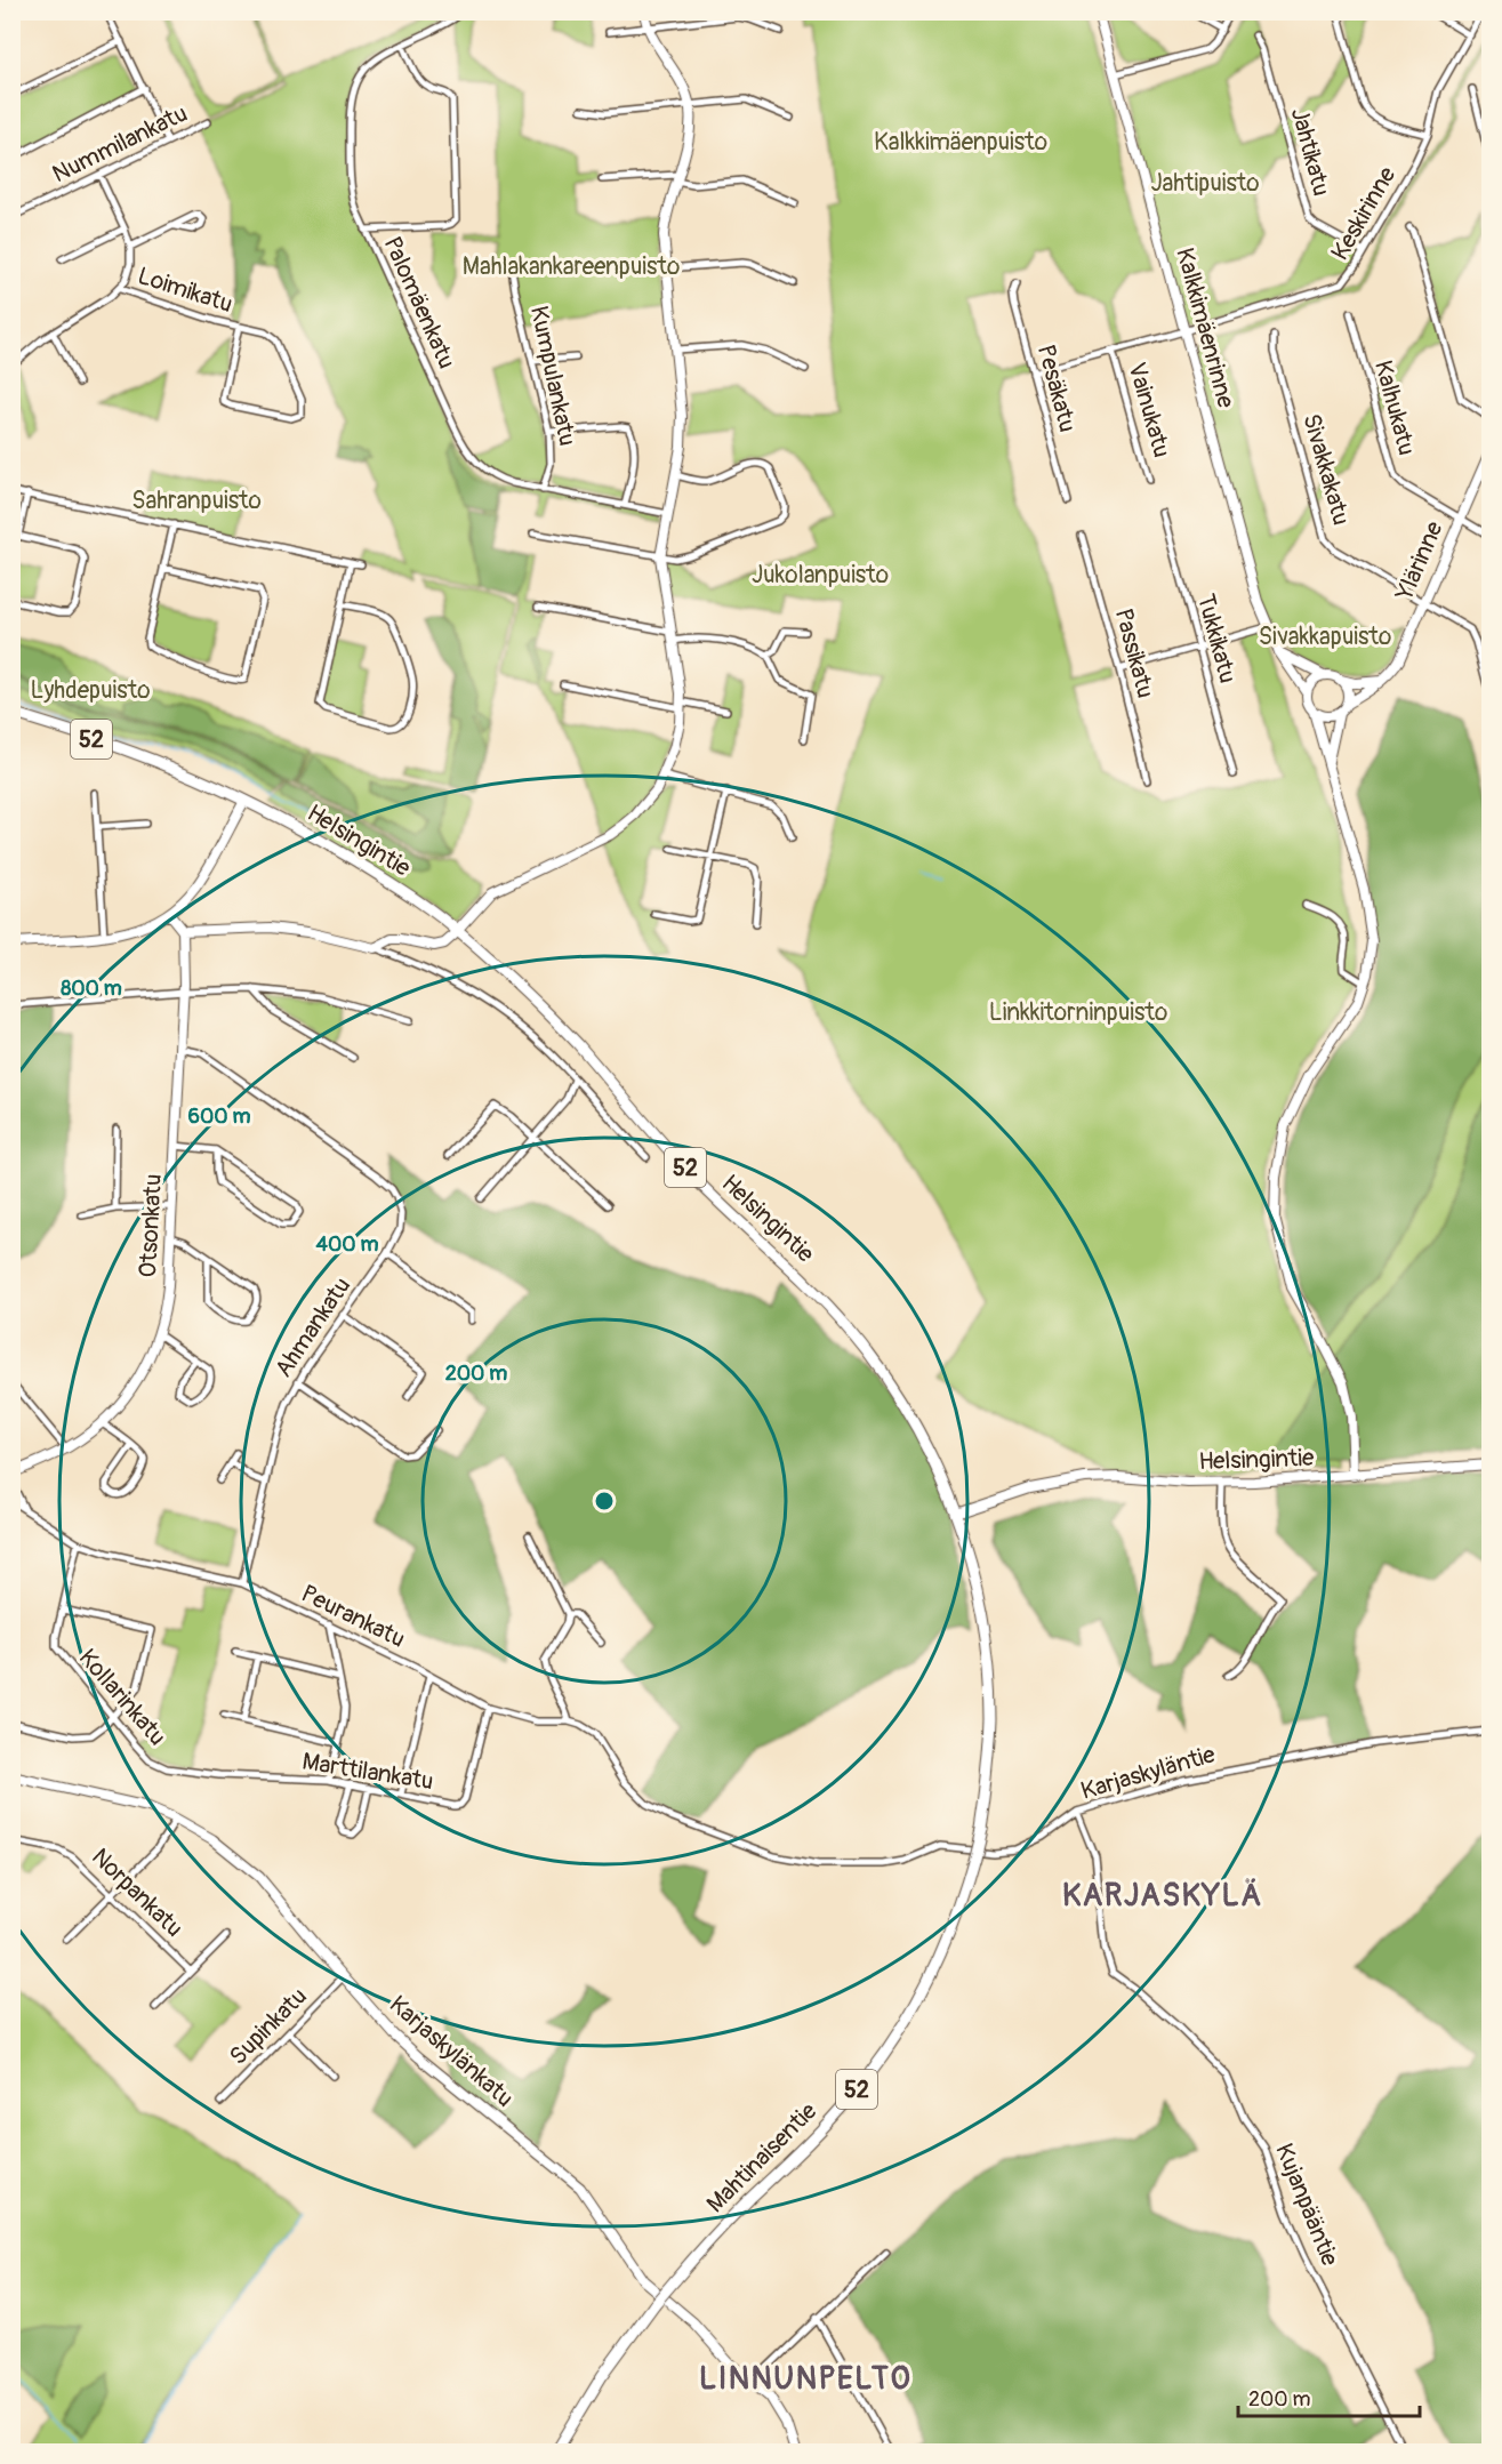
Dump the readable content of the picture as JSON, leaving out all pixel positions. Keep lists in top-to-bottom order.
{
  "streets": {
    "main road": ["52", "Helsingintie", "Mahtinaisentie"],
    "street": [
      "Nummilankatu",
      "Jahtikatu",
      "Keskirinne",
      "Loimikatu",
      "Palomäenkatu",
      "Kalkkimäenrinne",
      "Kumpulankatu",
      "Pesäkatu",
      "Kalhukatu",
      "Vainukatu",
      "Sivakkakatu",
      "Ylärinne",
      "Tukkikatu",
      "Passikatu",
      "Otsonkatu",
      "Ahmankatu",
      "Peurankatu",
      "Kollarinkatu",
      "Marttilankatu",
      "Karjaskyläntie",
      "Norpankatu",
      "Supinkatu",
      "Karjaskylänkatu",
      "Kujanpääntie"
    ]
  },
  "crossings": [
    ["Jahtikatu", "Keskirinne"],
    ["Keskirinne", "Kalkkimäenrinne"],
    ["Keskirinne", "Pesäkatu"],
    ["Keskirinne", "Vainukatu"],
    ["Palomäenkatu", "Kumpulankatu"],
    ["Kalkkimäenrinne", "Ylärinne"],
    ["Kalhukatu", "Ylärinne"],
    ["Sivakkakatu", "Ylärinne"],
    ["52", "Helsingintie"],
    ["Helsingintie", "Mahtinaisentie"],
    ["Otsonkatu", "Ahmankatu"],
    ["Ahmankatu", "Peurankatu"],
    ["Peurankatu", "Kollarinkatu"],
    ["Peurankatu", "Marttilankatu"],
    ["Peurankatu", "Karjaskyläntie"],
    ["Kollarinkatu", "Marttilankatu"],
    ["Karjaskyläntie", "Kujanpääntie"],
    ["Supinkatu", "Karjaskylänkatu"]
  ],
  "districts": ["KARJASKYLÄ", "LINNUNPELTO"],
  "parks": [
    "Kalkkimäenpuisto",
    "Jahtipuisto",
    "Mahlakankareenpuisto",
    "Sahranpuisto",
    "Jukolanpuisto",
    "Sivakkapuisto",
    "Lyhdepuisto",
    "Linkkitorninpuisto"
  ],
  "scale_bar": "200 m",
  "rings": [
    "800 m",
    "600 m",
    "400 m",
    "200 m"
  ]
}
